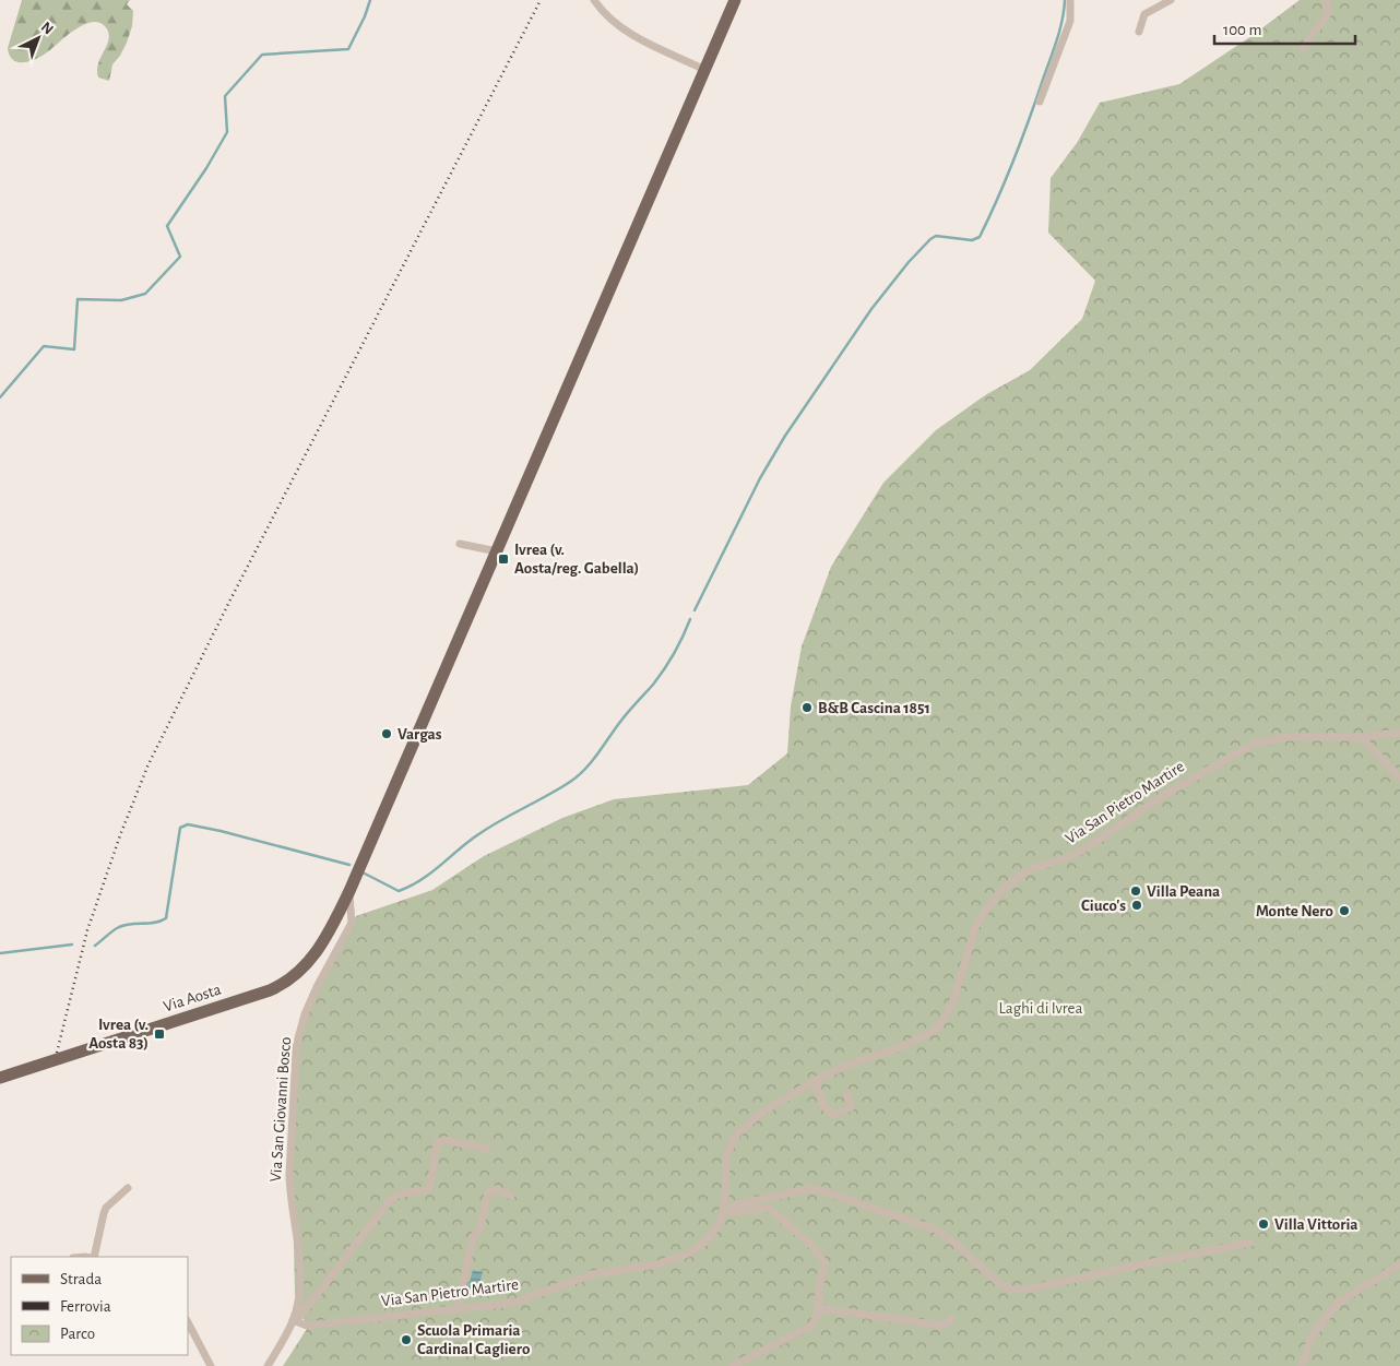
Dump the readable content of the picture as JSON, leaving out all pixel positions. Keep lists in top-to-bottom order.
{
  "streets": {
    "main road": ["Via Aosta"],
    "street": ["Via San Pietro Martire", "Via San Giovanni Bosco"]
  },
  "crossings": [
    ["Via San Pietro Martire", "Via San Giovanni Bosco"],
    ["Via Aosta", "Via San Giovanni Bosco"]
  ],
  "parks": ["Laghi di Ivrea"],
  "places": {
    "transit": ["Ivrea (v. Aosta/reg. Gabella)", "Ivrea (v. Aosta 83)"],
    "other": [
      "B&B Cascina 1851",
      "Vargas",
      "Villa Peana",
      "Ciuco's",
      "Monte Nero",
      "Villa Vittoria",
      "Scuola Primaria Cardinal Cagliero"
    ]
  },
  "legend": ["Strada", "Ferrovia", "Parco"],
  "scale_bar": "100 m",
  "north": "top right"
}
